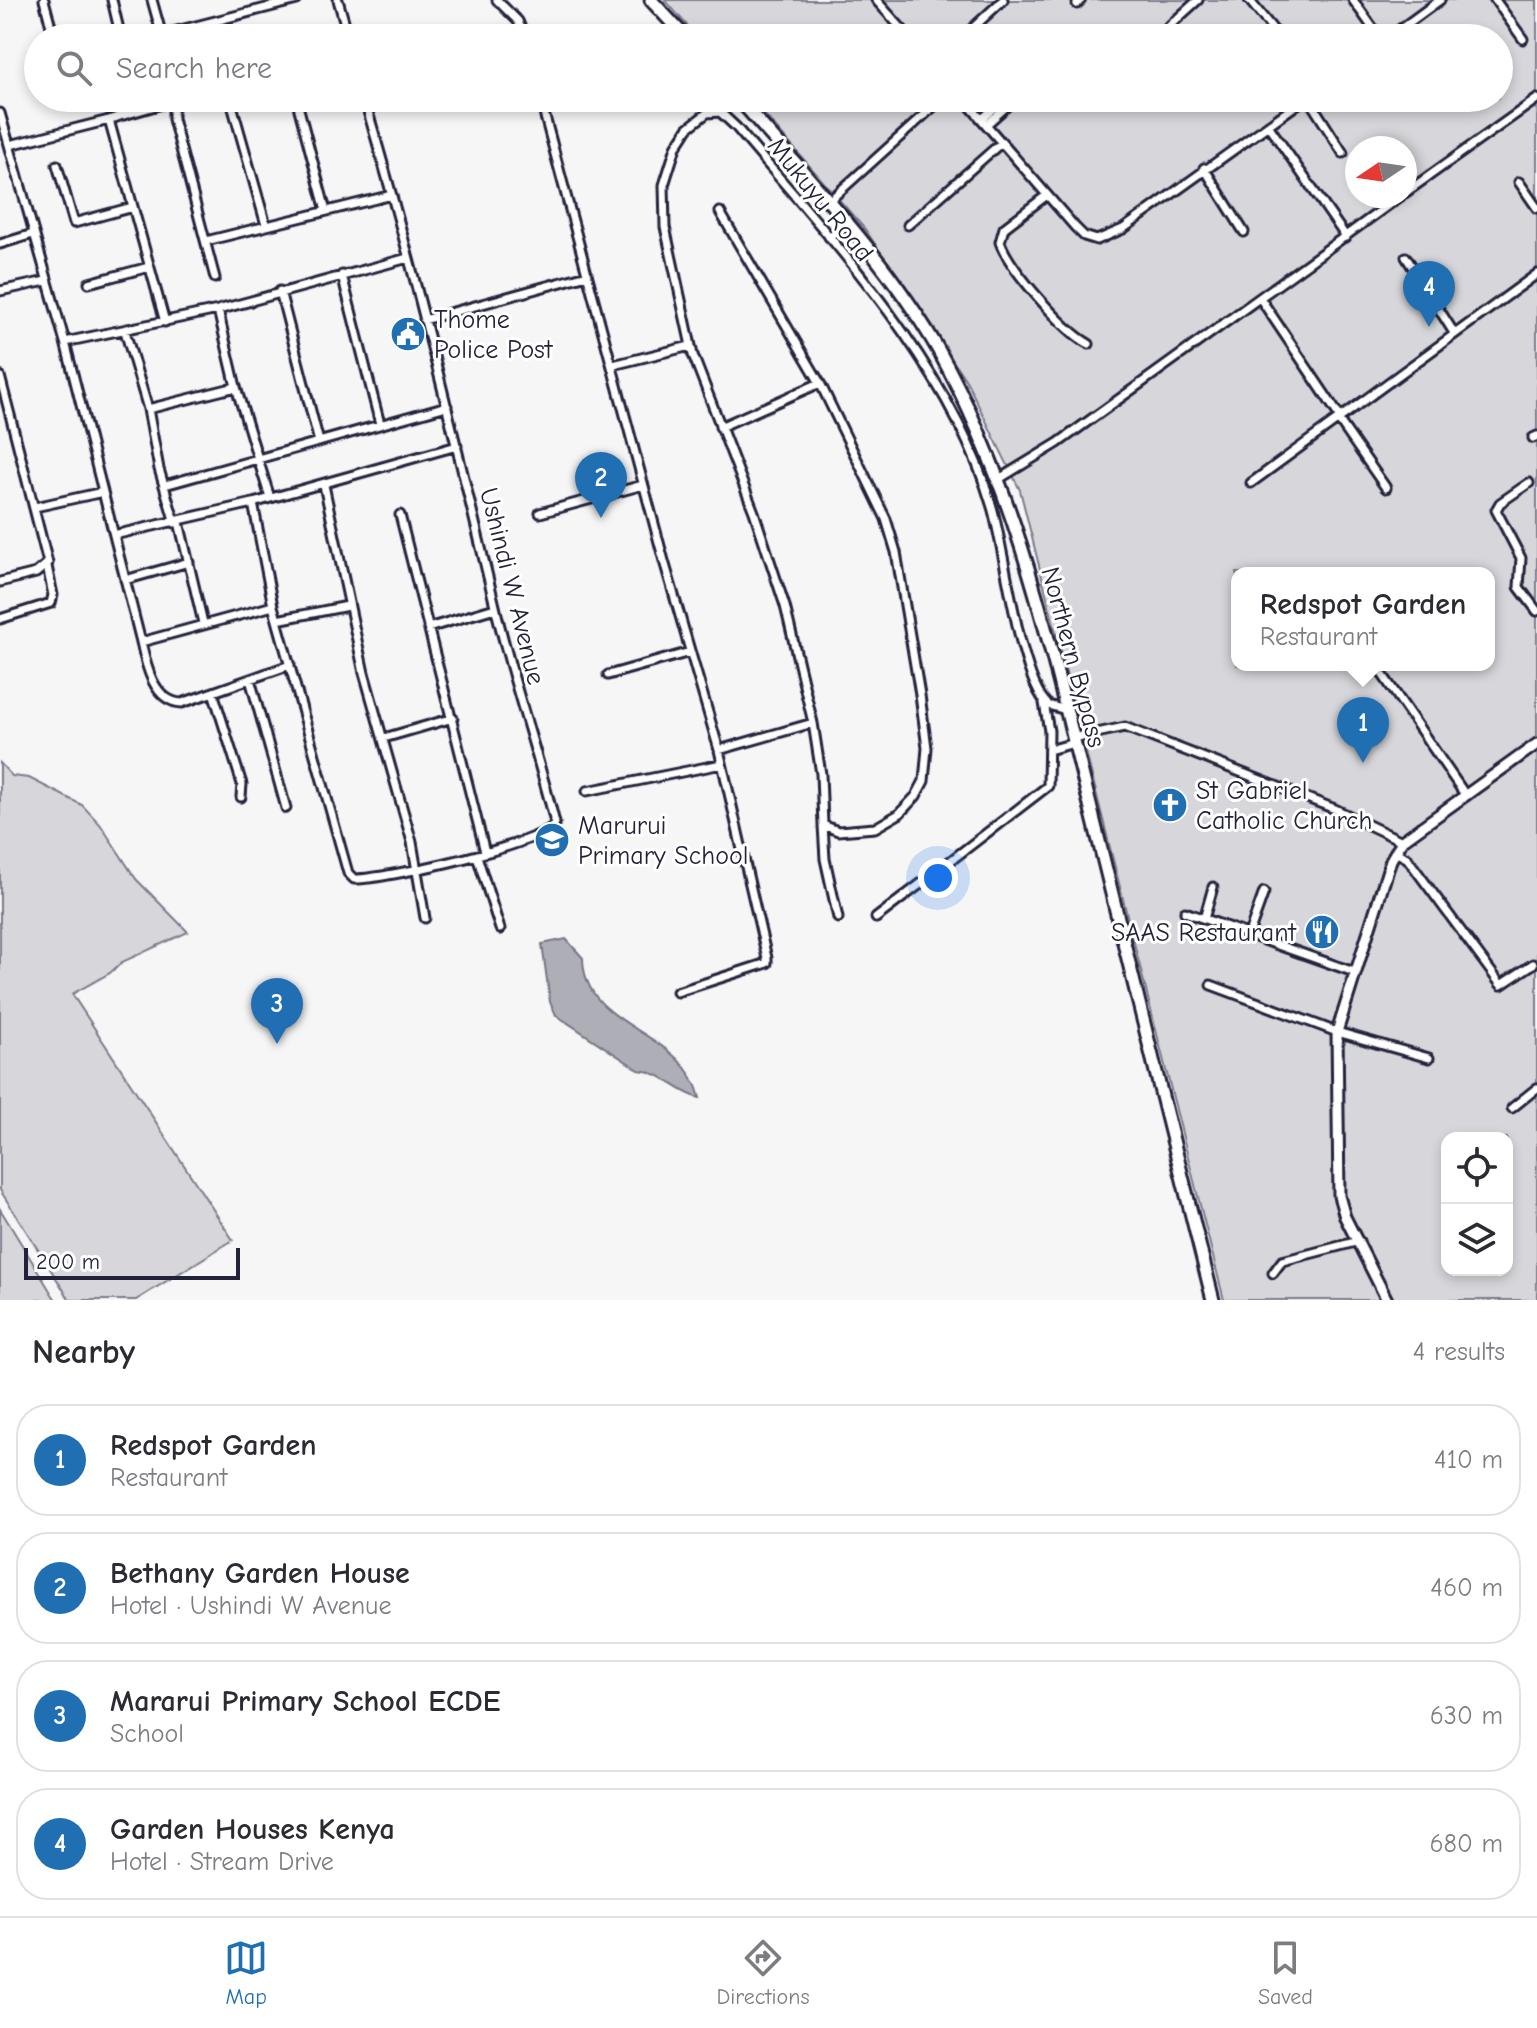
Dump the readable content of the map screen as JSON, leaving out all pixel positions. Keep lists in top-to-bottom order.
{
  "streets": {
    "main road": ["Northern Bypass"],
    "street": ["Mukuyu Road", "Ushindi W Avenue"]
  },
  "places": {
    "public building": ["Thome Police Post"],
    "church": ["St Gabriel Catholic Church"],
    "school or university": ["Marurui Primary School"],
    "restaurant": ["SAAS Restaurant"]
  },
  "scale_bar": "200 m",
  "north": "left",
  "page": {
    "search": "Search here",
    "pins": [
      "4",
      "2",
      "1",
      "3"
    ],
    "popup": ["Redspot Garden", "Restaurant"],
    "scale": "200 m",
    "heading": ["Nearby", "4 results"],
    "list": [
      {
        "mark": "1",
        "name": "Redspot Garden",
        "note": "Restaurant",
        "value": "410 m"
      },
      {
        "mark": "2",
        "name": "Bethany Garden House",
        "note": "Hotel · Ushindi W Avenue",
        "value": "460 m"
      },
      {
        "mark": "3",
        "name": "Mararui Primary School ECDE",
        "note": "School",
        "value": "630 m"
      },
      {
        "mark": "4",
        "name": "Garden Houses Kenya",
        "note": "Hotel · Stream Drive",
        "value": "680 m"
      }
    ],
    "nav": ["Map", "Directions", "Saved"]
  }
}
